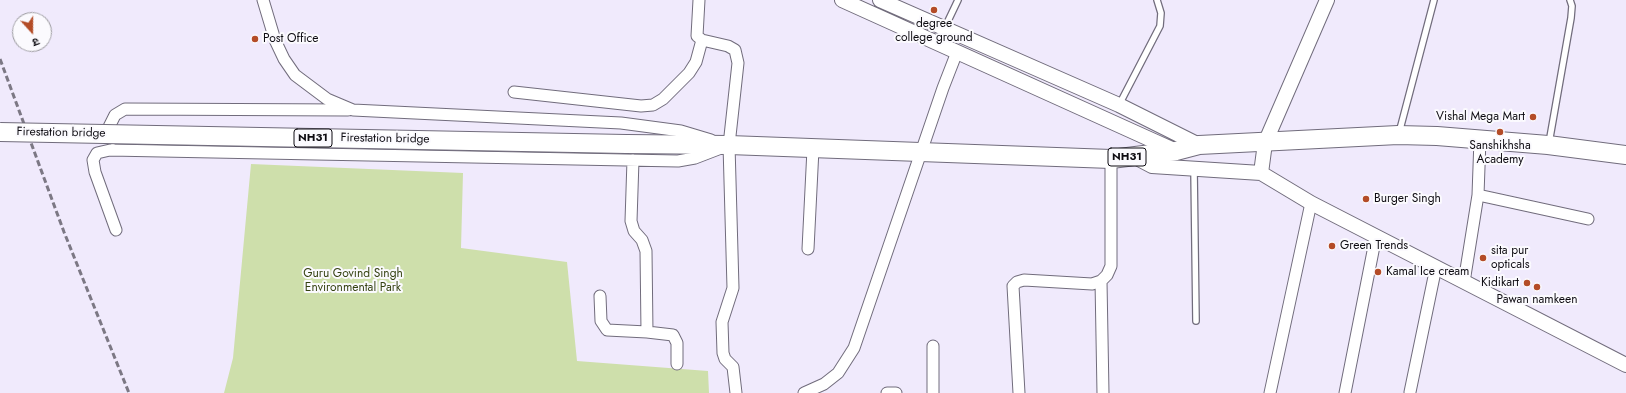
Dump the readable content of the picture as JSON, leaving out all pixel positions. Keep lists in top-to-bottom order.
{
  "streets": {
    "highway": ["Firestation bridge", "NH31"]
  },
  "crossings": [
    ["Firestation bridge", "NH31"]
  ],
  "parks": ["Guru Govind Singh Environmental Park"],
  "places": [
    "degree college ground",
    "Post Office",
    "Vishal Mega Mart",
    "Sanshikhsha Academy",
    "Burger Singh",
    "Green Trends",
    "sita pur opticals",
    "Kamal Ice cream",
    "Kidikart",
    "Pawan namkeen"
  ],
  "north": "bottom"
}
